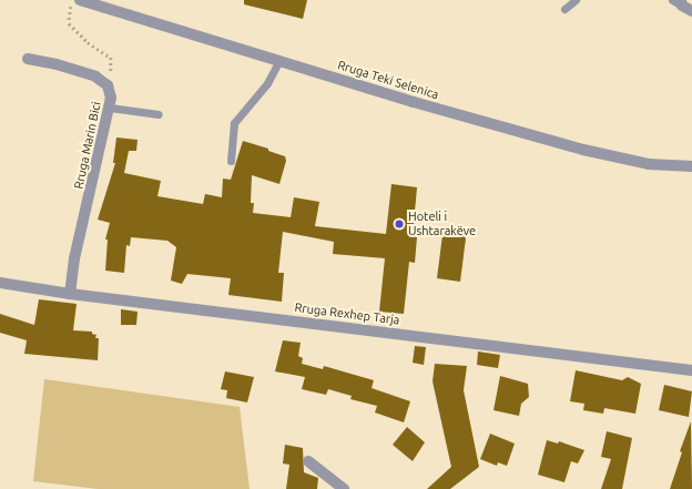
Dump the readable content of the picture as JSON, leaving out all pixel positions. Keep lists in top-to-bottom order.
{
  "streets": {
    "street": ["Rruga Teki Selenica", "Rruga Marin Bici", "Rruga Rexhep Tarja"]
  },
  "crossings": [
    ["Rruga Marin Bici", "Rruga Rexhep Tarja"]
  ],
  "places": ["Hoteli i Ushtarakëve"]
}
